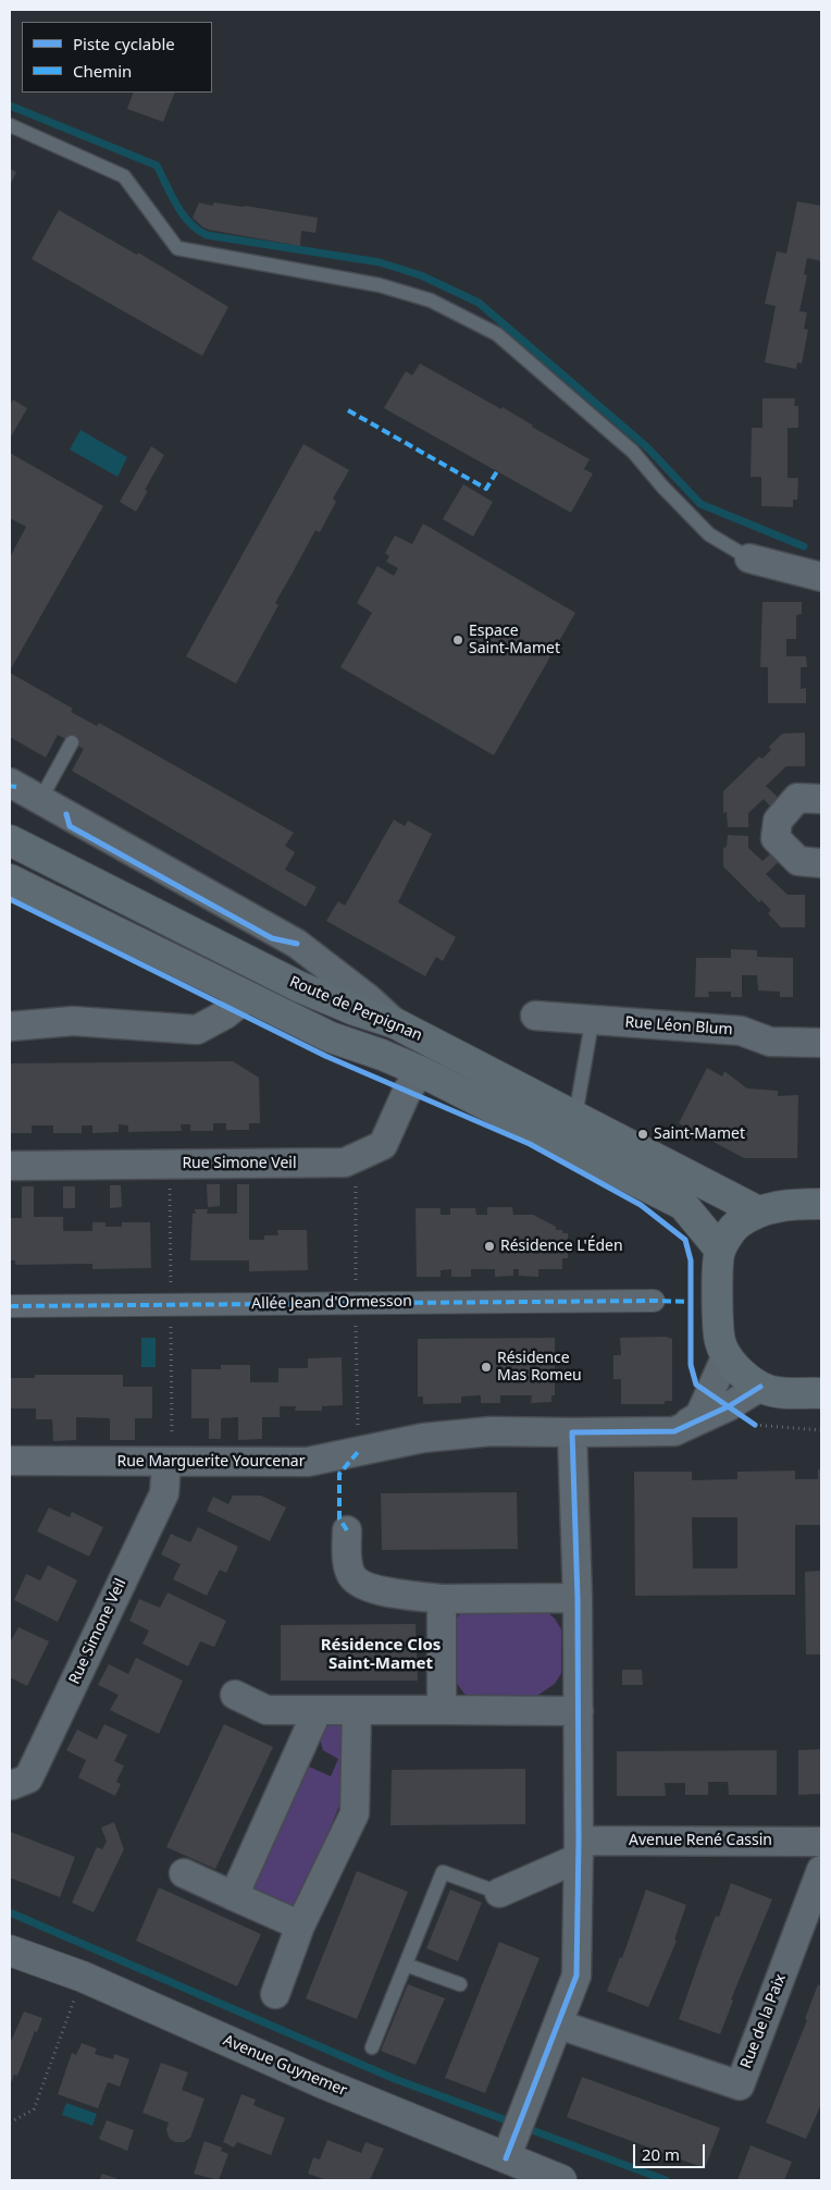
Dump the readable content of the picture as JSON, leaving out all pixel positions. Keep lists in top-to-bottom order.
{
  "streets": {
    "main road": ["Route de Perpignan"],
    "street": [
      "Rue Léon Blum",
      "Rue Simone Veil",
      "Allée Jean d'Ormesson",
      "Rue Marguerite Yourcenar",
      "Avenue René Cassin",
      "Rue de la Paix",
      "Avenue Guynemer"
    ]
  },
  "crossings": [
    ["Rue Simone Veil", "Rue Marguerite Yourcenar"]
  ],
  "districts": ["Résidence Clos Saint-Mamet"],
  "places": [
    "Espace Saint-Mamet",
    "Saint-Mamet",
    "Résidence L'Éden",
    "Résidence Mas Romeu"
  ],
  "legend": ["Piste cyclable", "Chemin"],
  "scale_bar": "20 m"
}
